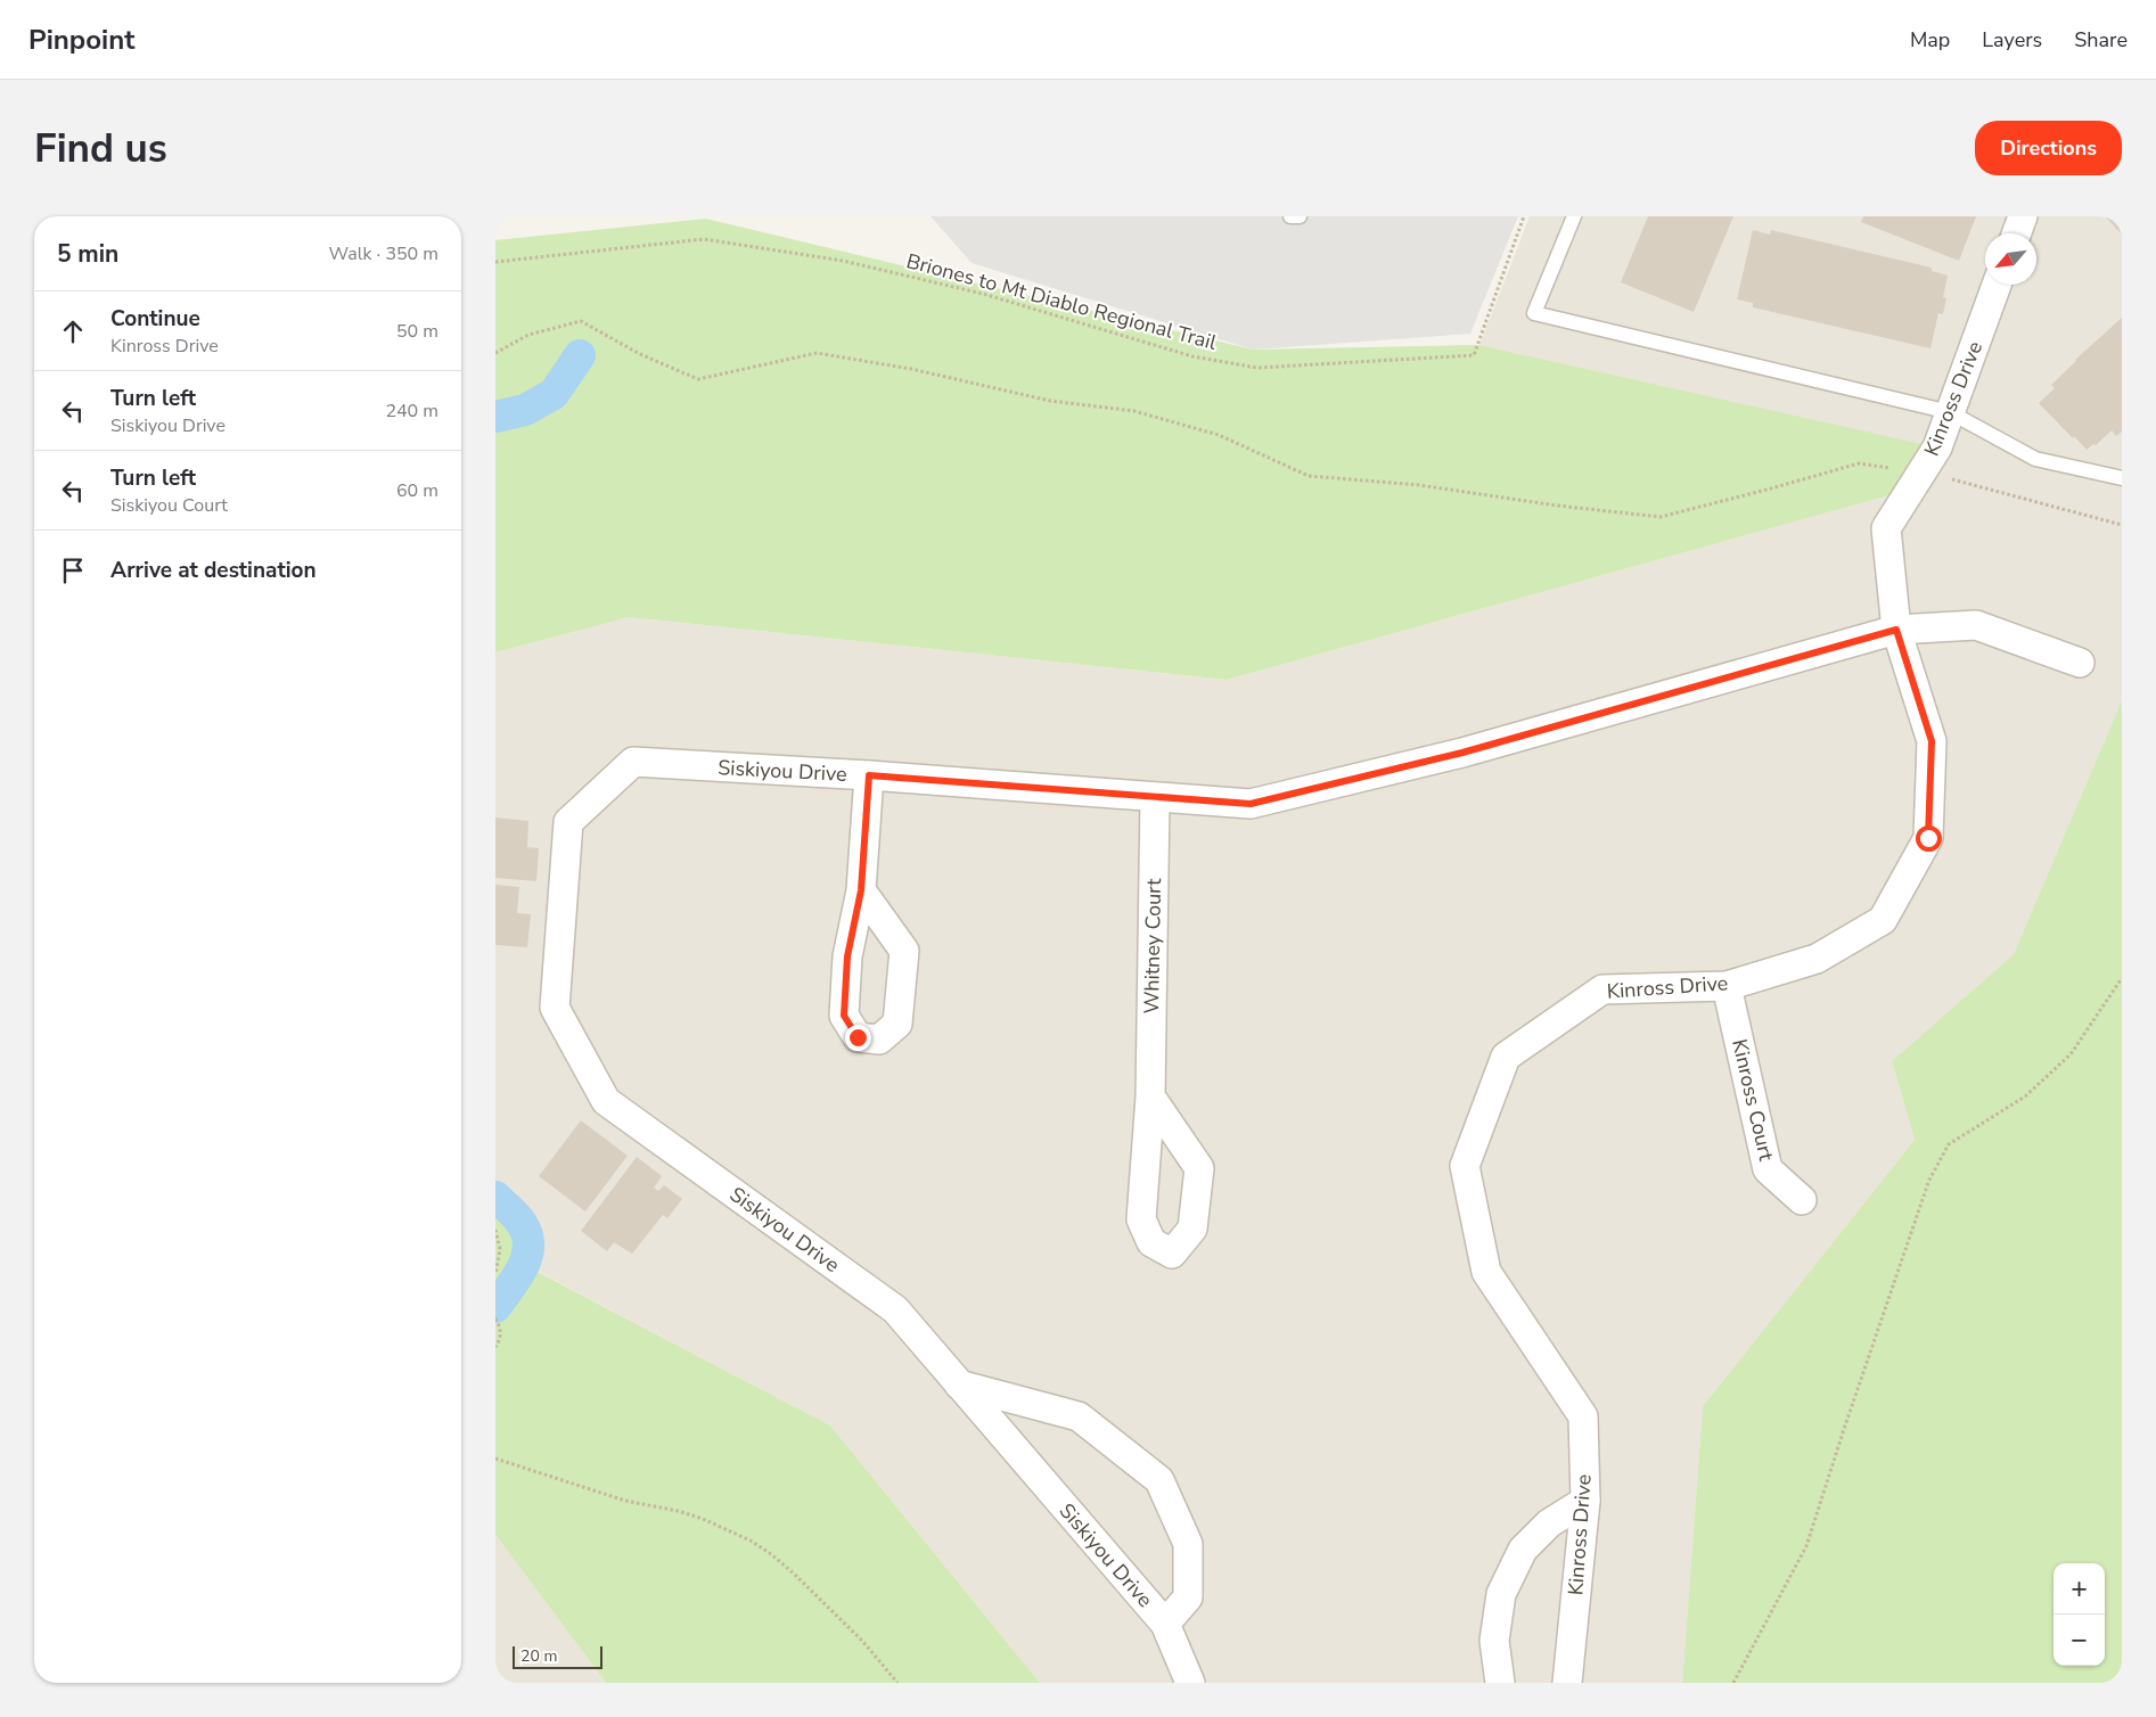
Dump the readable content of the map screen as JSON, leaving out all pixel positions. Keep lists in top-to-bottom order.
{
  "streets": {
    "street": [
      "Kinross Drive",
      "Siskiyou Drive",
      "Whitney Court",
      "Kinross Court"
    ],
    "path": ["Briones to Mt Diablo Regional Trail"]
  },
  "crossings": [
    ["Kinross Drive", "Siskiyou Drive"],
    ["Kinross Drive", "Kinross Court"],
    ["Siskiyou Drive", "Whitney Court"]
  ],
  "scale_bar": "20 m",
  "north": "bottom left",
  "page": {
    "header": "Pinpoint",
    "nav": ["Map", "Layers", "Share"],
    "buttons": "Directions",
    "title": "Find us",
    "heading": ["5 min", "Walk · 350 m"],
    "list": [
      ["Continue", "Kinross Drive", "50 m"],
      ["Turn left", "Siskiyou Drive", "240 m"],
      ["Turn left", "Siskiyou Court", "60 m"],
      "Arrive at destination"
    ],
    "map_buttons": ["+", "−"],
    "scale": "20 m"
  }
}
